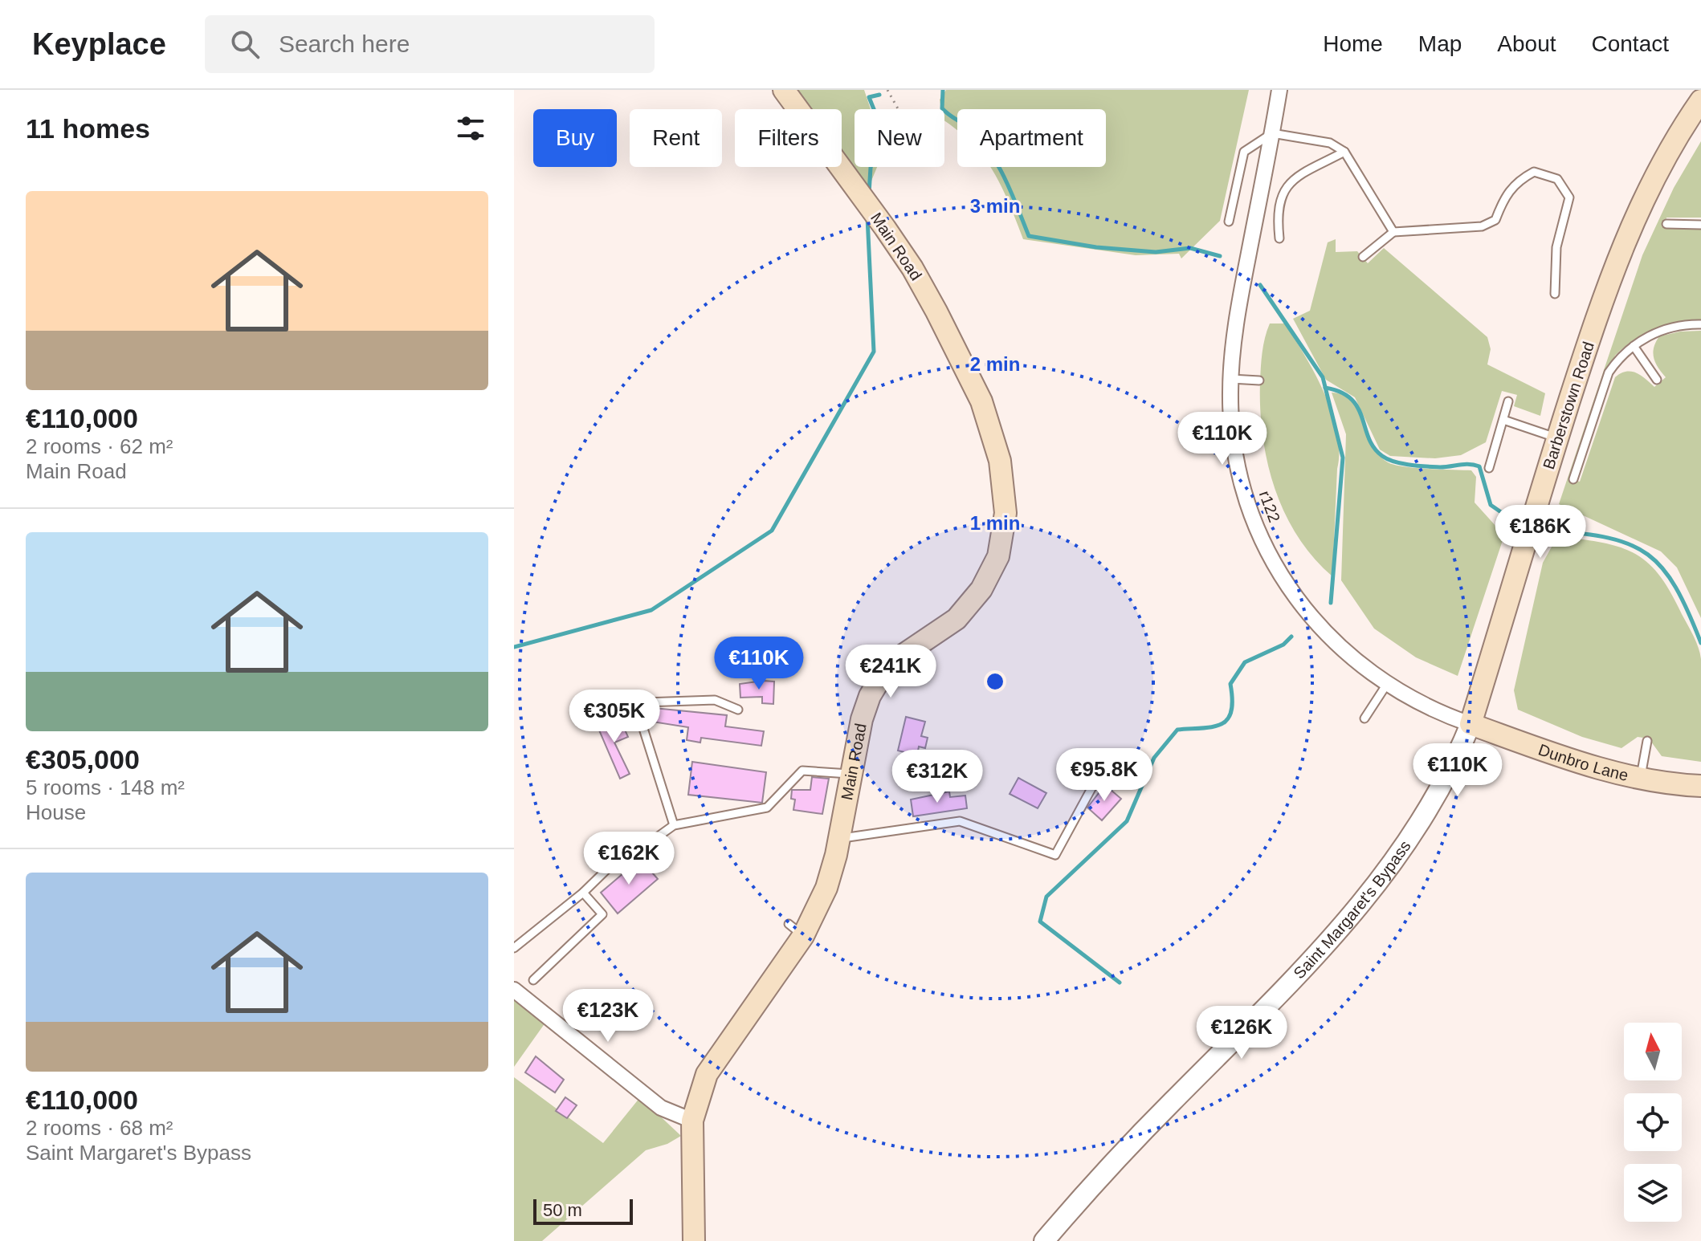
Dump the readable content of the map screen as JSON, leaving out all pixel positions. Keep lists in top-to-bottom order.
{
  "streets": {
    "main road": ["Main Road", "Barberstown Road", "Dunbro Lane"],
    "street": ["r122", "Saint Margaret's Bypass"]
  },
  "crossings": [
    ["Barberstown Road", "r122"],
    ["Barberstown Road", "Dunbro Lane"],
    ["Barberstown Road", "Saint Margaret's Bypass"],
    ["r122", "Dunbro Lane"],
    ["r122", "Saint Margaret's Bypass"],
    ["Dunbro Lane", "Saint Margaret's Bypass"]
  ],
  "scale_bar": "50 m",
  "north": "top",
  "page": {
    "header": "Keyplace",
    "search": "Search here",
    "nav": [
      "Home",
      "Map",
      "About",
      "Contact"
    ],
    "heading": "11 homes",
    "chip": [
      "Buy",
      "Rent",
      "Filters",
      "New",
      "Apartment"
    ],
    "list": [
      {
        "name": "€110,000",
        "note": "2 rooms · 62 m² · Main Road"
      },
      {
        "name": "€305,000",
        "note": "5 rooms · 148 m² · House"
      },
      {
        "name": "€110,000",
        "note": "2 rooms · 68 m² · Saint Margaret's Bypass"
      }
    ],
    "price": [
      "€110K",
      "€186K",
      "€110K",
      "€241K",
      "€305K",
      "€110K",
      "€95.8K",
      "€312K",
      "€162K",
      "€123K",
      "€126K"
    ],
    "scale": "50 m"
  },
  "rings": ["3 min", "2 min", "1 min"]
}
